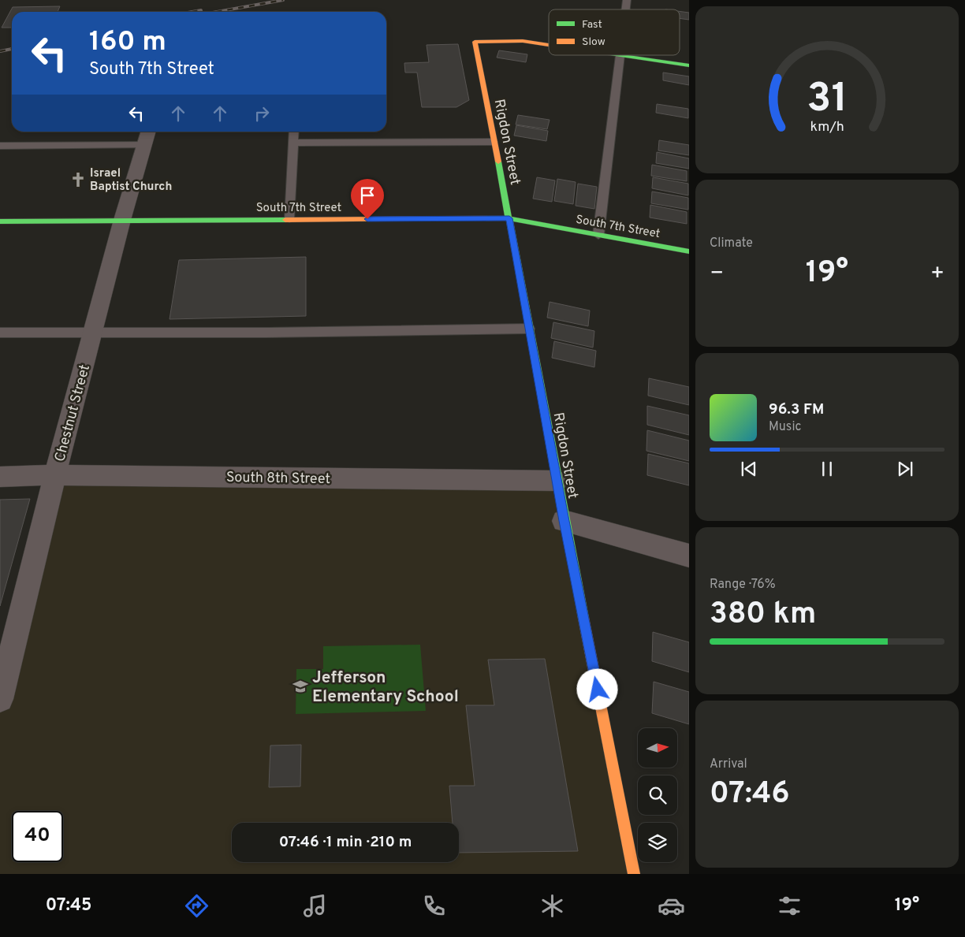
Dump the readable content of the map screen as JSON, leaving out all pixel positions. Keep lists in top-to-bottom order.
{
  "streets": {
    "street": [
      "Rigdon Street",
      "South 7th Street",
      "Chestnut Street",
      "South 8th Street"
    ]
  },
  "crossings": [
    ["Rigdon Street", "South 7th Street"],
    ["Rigdon Street", "South 8th Street"],
    ["South 7th Street", "Chestnut Street"],
    ["Chestnut Street", "South 8th Street"]
  ],
  "places": {
    "church": ["Israel Baptist Church"],
    "school or university": ["Jefferson Elementary School"]
  },
  "legend": ["Fast", "Slow"],
  "north": "right",
  "page": {
    "turn": ["160 m", "South 7th Street"],
    "tile": [
      "Climate",
      ["Range · 76%", "380 km"],
      ["Arrival", "07:46"]
    ],
    "heat": ["−", "19°", "+"],
    "song": ["96.3 FM", "Music"],
    "limit": "40",
    "trip": "07:46 · 1 min · 210 m",
    "tabs": ["07:45", "19°"],
    "gauge": ["31", "km/h"]
  }
}
